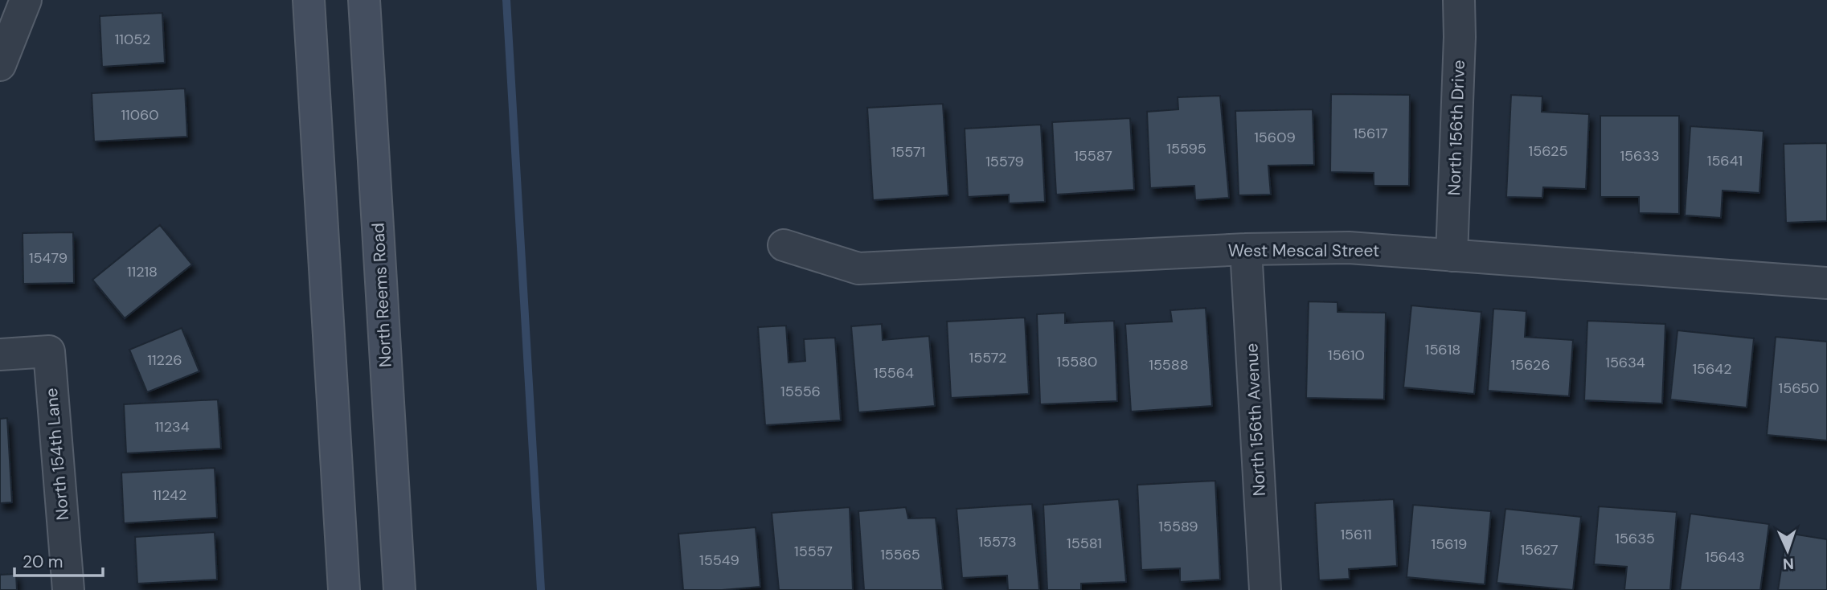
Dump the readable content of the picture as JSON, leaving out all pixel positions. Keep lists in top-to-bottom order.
{
  "streets": {
    "main road": ["North Reems Road"],
    "street": [
      "North 156th Drive",
      "West Mescal Street",
      "North 156th Avenue",
      "North 154th Lane"
    ]
  },
  "crossings": [
    ["North 156th Drive", "West Mescal Street"],
    ["West Mescal Street", "North 156th Avenue"]
  ],
  "house_numbers": [
    "11052",
    "11060",
    "15617",
    "15609",
    "15595",
    "15625",
    "15571",
    "15587",
    "15633",
    "15641",
    "15579",
    "15479",
    "11218",
    "15618",
    "15610",
    "15572",
    "11226",
    "15580",
    "15634",
    "15588",
    "15626",
    "15642",
    "15564",
    "15650",
    "15556",
    "11234",
    "11242",
    "15589",
    "15611",
    "15635",
    "15573",
    "15581",
    "15619",
    "15627",
    "15557",
    "15565",
    "15643",
    "15549"
  ],
  "scale_bar": "20 m",
  "north": "bottom"
}
